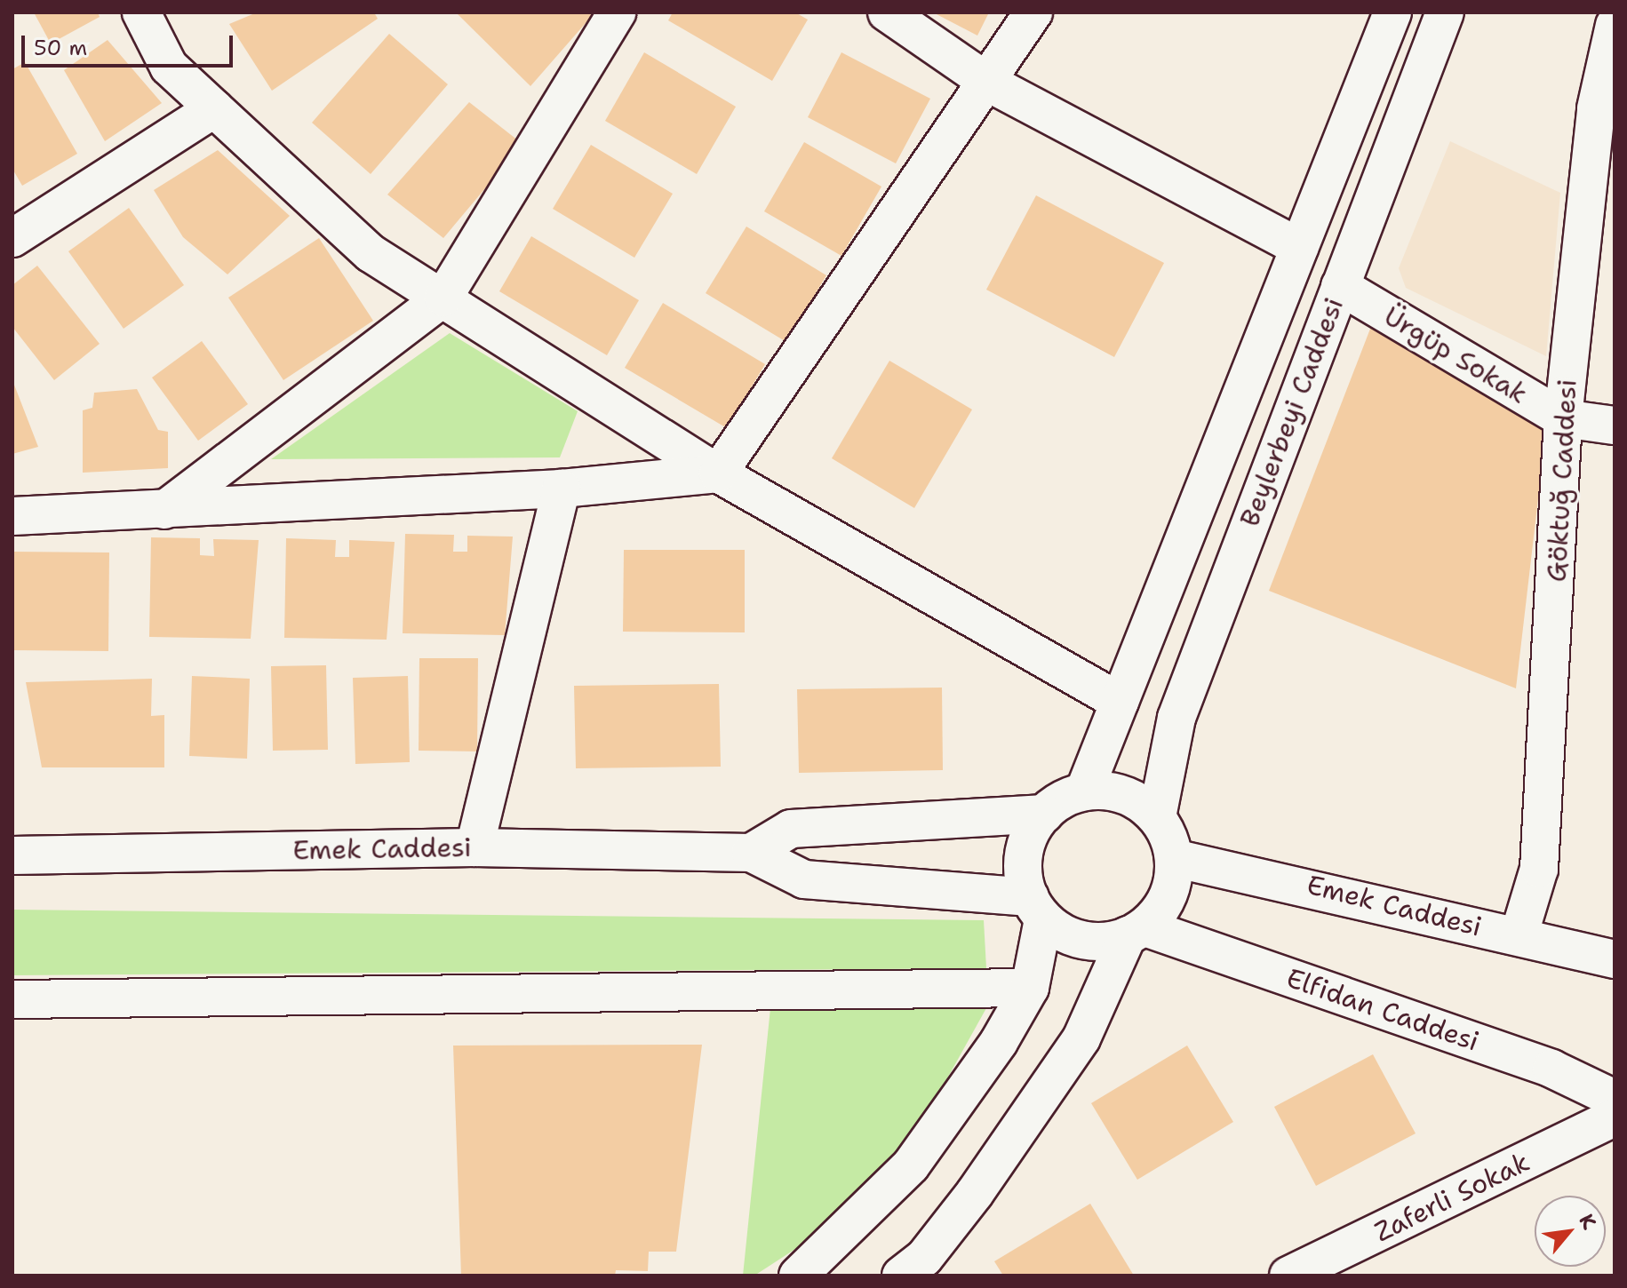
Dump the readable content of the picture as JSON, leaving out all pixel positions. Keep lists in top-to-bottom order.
{
  "streets": {
    "street": [
      "Ürgüp Sokak",
      "Beylerbeyi Caddesi",
      "Göktuğ Caddesi",
      "Emek Caddesi",
      "Elfidan Caddesi",
      "Zaferli Sokak"
    ]
  },
  "crossings": [
    ["Ürgüp Sokak", "Beylerbeyi Caddesi"],
    ["Ürgüp Sokak", "Göktuğ Caddesi"],
    ["Beylerbeyi Caddesi", "Emek Caddesi"],
    ["Beylerbeyi Caddesi", "Elfidan Caddesi"],
    ["Göktuğ Caddesi", "Emek Caddesi"],
    ["Emek Caddesi", "Elfidan Caddesi"]
  ],
  "scale_bar": "50 m",
  "north": "top right"
}
